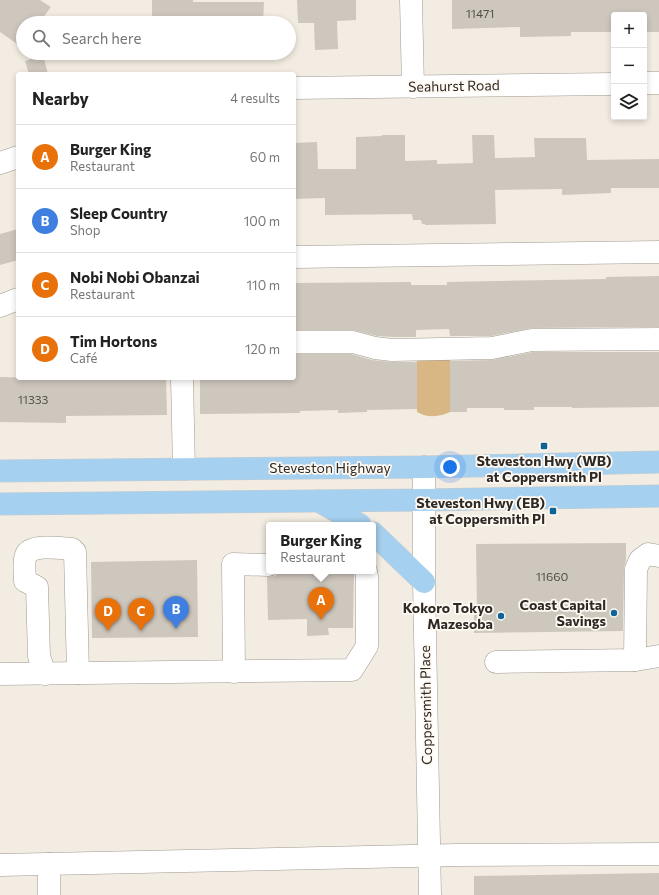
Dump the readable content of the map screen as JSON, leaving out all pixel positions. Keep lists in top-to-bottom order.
{
  "streets": {
    "main road": ["Steveston Highway"],
    "street": ["Seahurst Road", "Coppersmith Place"]
  },
  "crossings": [
    ["Steveston Highway", "Coppersmith Place"]
  ],
  "places": {
    "transit": ["Steveston Hwy (WB) at Coppersmith Pl", "Steveston Hwy (EB) at Coppersmith Pl"],
    "other": ["Coast Capital Savings", "Kokoro Tokyo Mazesoba"]
  },
  "house_numbers": ["11471", "11333", "11660"],
  "page": {
    "map_buttons": ["+", "−"],
    "search": "Search here",
    "heading": ["Nearby", "4 results"],
    "list": [
      {
        "mark": "A",
        "name": "Burger King",
        "note": "Restaurant",
        "value": "60 m"
      },
      {
        "mark": "B",
        "name": "Sleep Country",
        "note": "Shop",
        "value": "100 m"
      },
      {
        "mark": "C",
        "name": "Nobi Nobi Obanzai",
        "note": "Restaurant",
        "value": "110 m"
      },
      {
        "mark": "D",
        "name": "Tim Hortons",
        "note": "Café",
        "value": "120 m"
      }
    ],
    "popup": ["Burger King", "Restaurant"],
    "pins": [
      "A",
      "B",
      "C",
      "D"
    ]
  }
}
